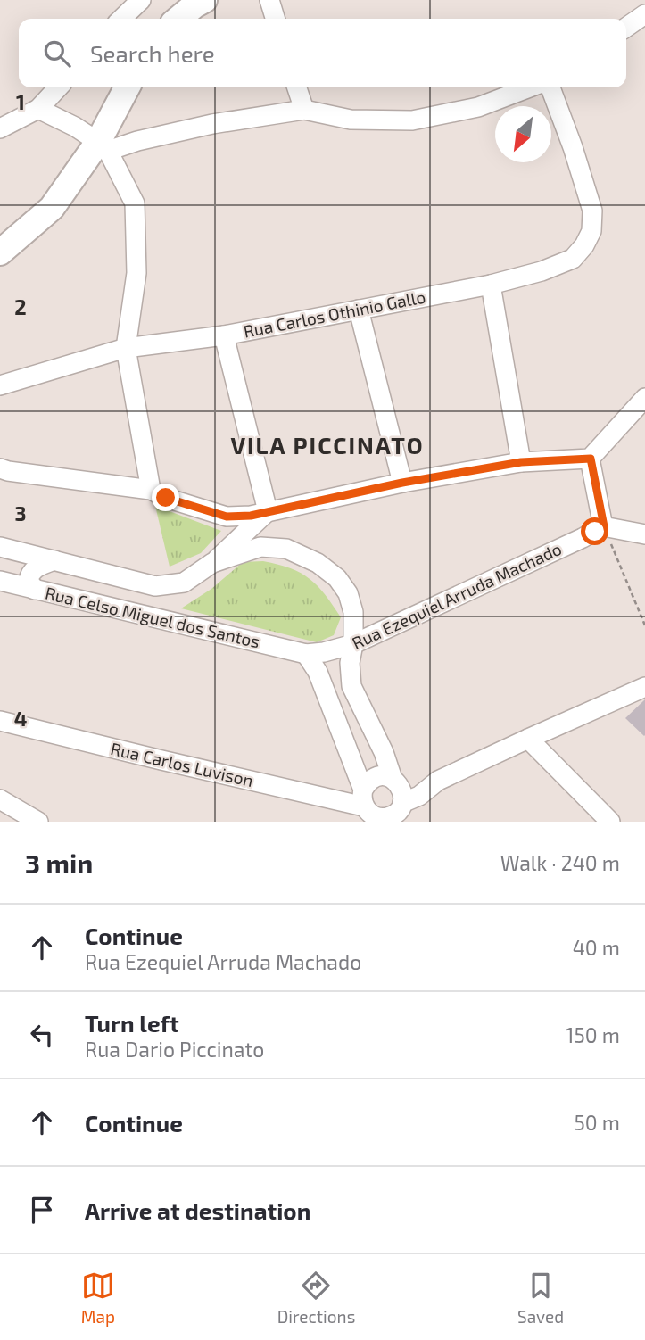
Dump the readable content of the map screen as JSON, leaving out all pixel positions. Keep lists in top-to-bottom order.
{
  "streets": {
    "street": [
      "Rua Carlos Othinio Gallo",
      "Rua Ezequiel Arruda Machado",
      "Rua Celso Miguel dos Santos",
      "Rua Carlos Luvison"
    ]
  },
  "crossings": [
    ["Rua Ezequiel Arruda Machado", "Rua Celso Miguel dos Santos"],
    ["Rua Celso Miguel dos Santos", "Rua Carlos Luvison"]
  ],
  "districts": ["VILA PICCINATO"],
  "north": "bottom left",
  "page": {
    "search": "Search here",
    "heading": ["3 min", "Walk · 240 m"],
    "list": [
      ["Continue", "Rua Ezequiel Arruda Machado", "40 m"],
      ["Turn left", "Rua Dario Piccinato", "150 m"],
      ["Continue", "50 m"],
      "Arrive at destination"
    ],
    "nav": ["Map", "Directions", "Saved"]
  },
  "grid": {
    "rows": [
      "1",
      "2",
      "3",
      "4"
    ]
  }
}
